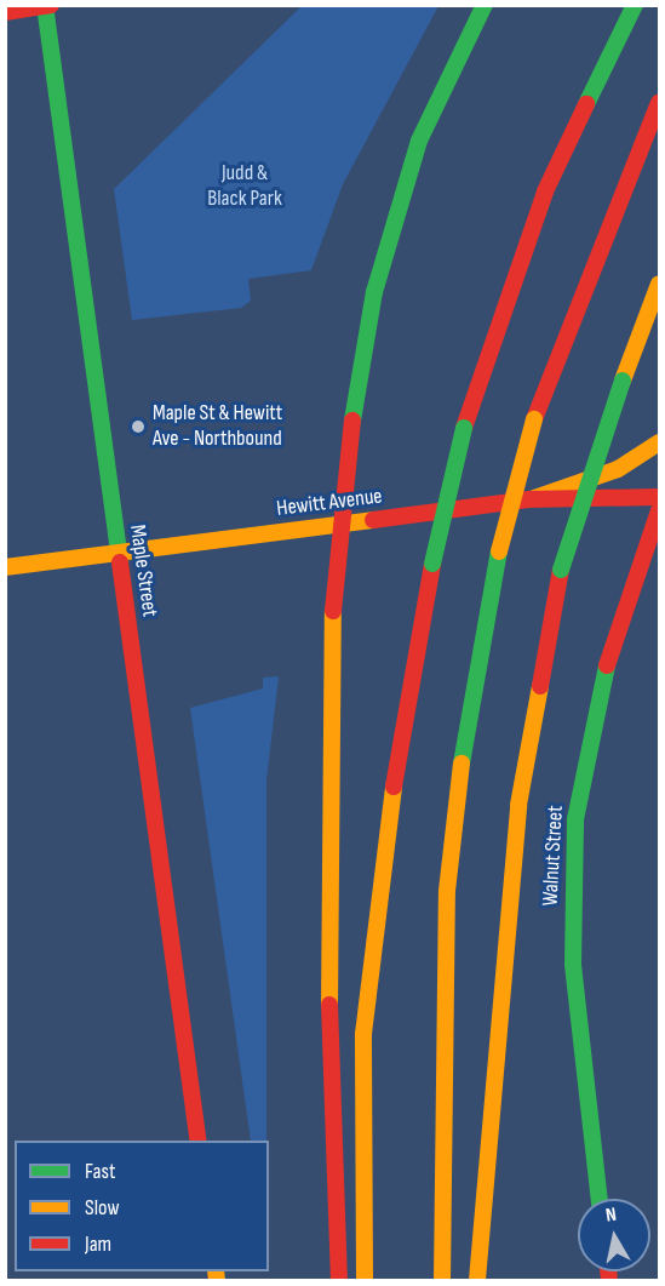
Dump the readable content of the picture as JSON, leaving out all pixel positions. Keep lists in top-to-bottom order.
{
  "streets": {
    "main road": ["Hewitt Avenue", "Maple Street", "Walnut Street"]
  },
  "crossings": [
    ["Hewitt Avenue", "Maple Street"]
  ],
  "parks": ["Judd & Black Park"],
  "places": ["Maple St & Hewitt Ave - Northbound"],
  "legend": ["Fast", "Slow", "Jam"],
  "north": "top"
}
